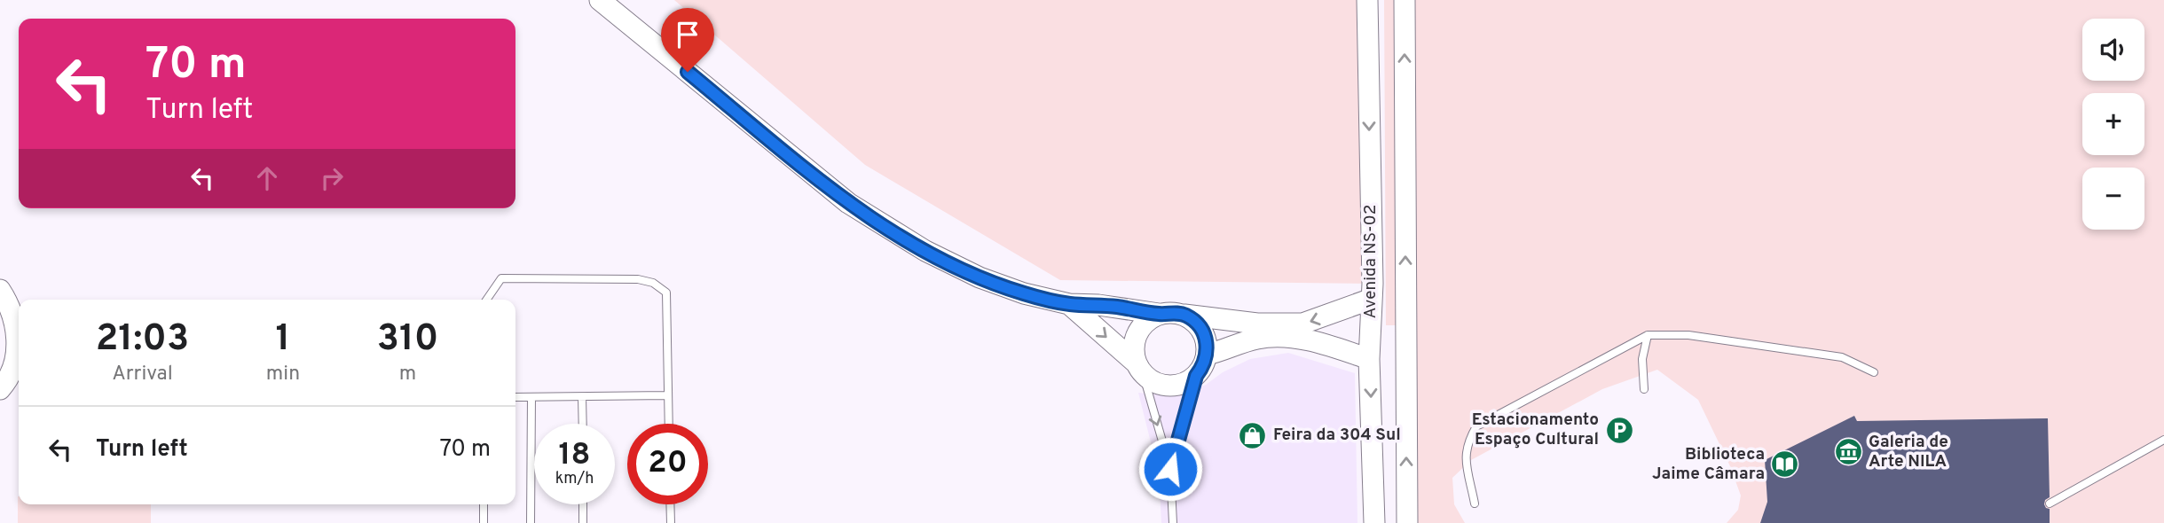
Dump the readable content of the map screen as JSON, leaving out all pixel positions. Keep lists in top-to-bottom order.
{
  "streets": {
    "street": ["Avenida NS-02"]
  },
  "places": {
    "parking": ["Estacionamento Espaço Cultural"],
    "shop": ["Feira da 304 Sul"],
    "museum": ["Galeria de Arte NILA"],
    "library": ["Biblioteca Jaime Câmara"]
  },
  "page": {
    "map_buttons": ["+", "−"],
    "turn": ["70 m", "Turn left"],
    "eta": [
      "21:03",
      "Arrival",
      "1",
      "min",
      "310",
      "m"
    ],
    "list": [
      {
        "name": "Turn left",
        "value": "70 m"
      }
    ],
    "speed": "18 km/h",
    "limit": "20"
  }
}
